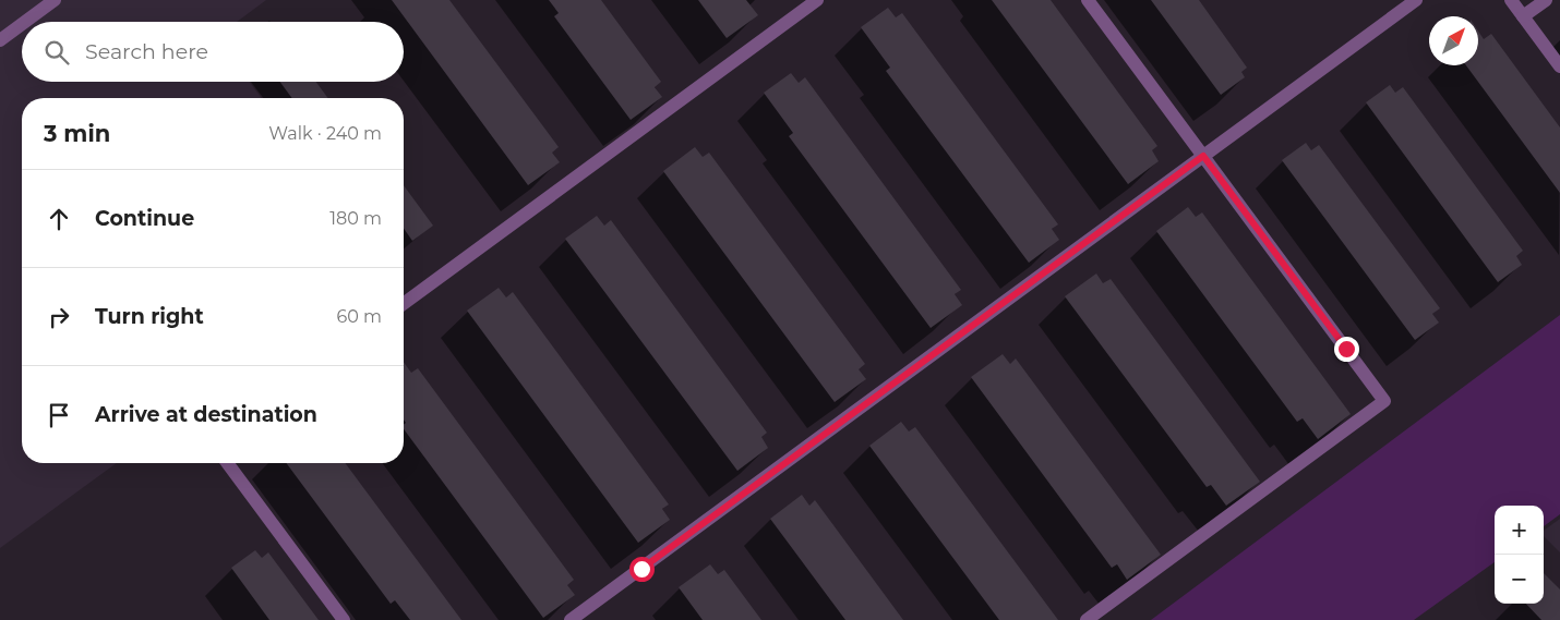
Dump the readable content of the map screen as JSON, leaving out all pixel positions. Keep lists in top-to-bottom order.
{
  "north": "top right",
  "page": {
    "search": "Search here",
    "heading": ["3 min", "Walk · 240 m"],
    "list": [
      ["Continue", "180 m"],
      ["Turn right", "60 m"],
      "Arrive at destination"
    ],
    "map_buttons": ["+", "−"]
  }
}
